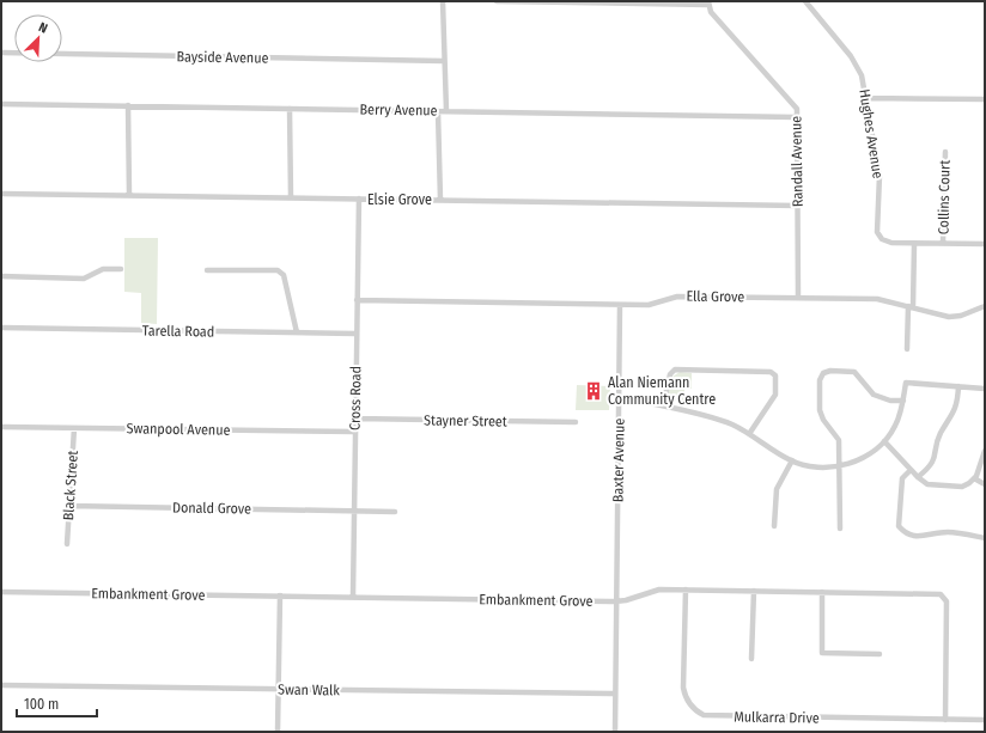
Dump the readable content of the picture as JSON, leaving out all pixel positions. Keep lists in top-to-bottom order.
{
  "streets": {
    "street": [
      "Bayside Avenue",
      "Berry Avenue",
      "Hughes Avenue",
      "Randall Avenue",
      "Collins Court",
      "Elsie Grove",
      "Ella Grove",
      "Tarella Road",
      "Cross Road",
      "Stayner Street",
      "Swanpool Avenue",
      "Baxter Avenue",
      "Black Street",
      "Donald Grove",
      "Embankment Grove",
      "Swan Walk",
      "Mulkarra Drive"
    ]
  },
  "crossings": [
    ["Berry Avenue", "Randall Avenue"],
    ["Hughes Avenue", "Collins Court"],
    ["Randall Avenue", "Elsie Grove"],
    ["Randall Avenue", "Ella Grove"],
    ["Elsie Grove", "Cross Road"],
    ["Ella Grove", "Cross Road"],
    ["Ella Grove", "Baxter Avenue"],
    ["Tarella Road", "Cross Road"],
    ["Cross Road", "Stayner Street"],
    ["Cross Road", "Swanpool Avenue"],
    ["Cross Road", "Donald Grove"],
    ["Cross Road", "Embankment Grove"],
    ["Swanpool Avenue", "Black Street"],
    ["Baxter Avenue", "Embankment Grove"],
    ["Baxter Avenue", "Swan Walk"],
    ["Black Street", "Donald Grove"],
    ["Embankment Grove", "Mulkarra Drive"]
  ],
  "places": {
    "building": ["Alan Niemann Community Centre"]
  },
  "scale_bar": "100 m",
  "north": "top right"
}
